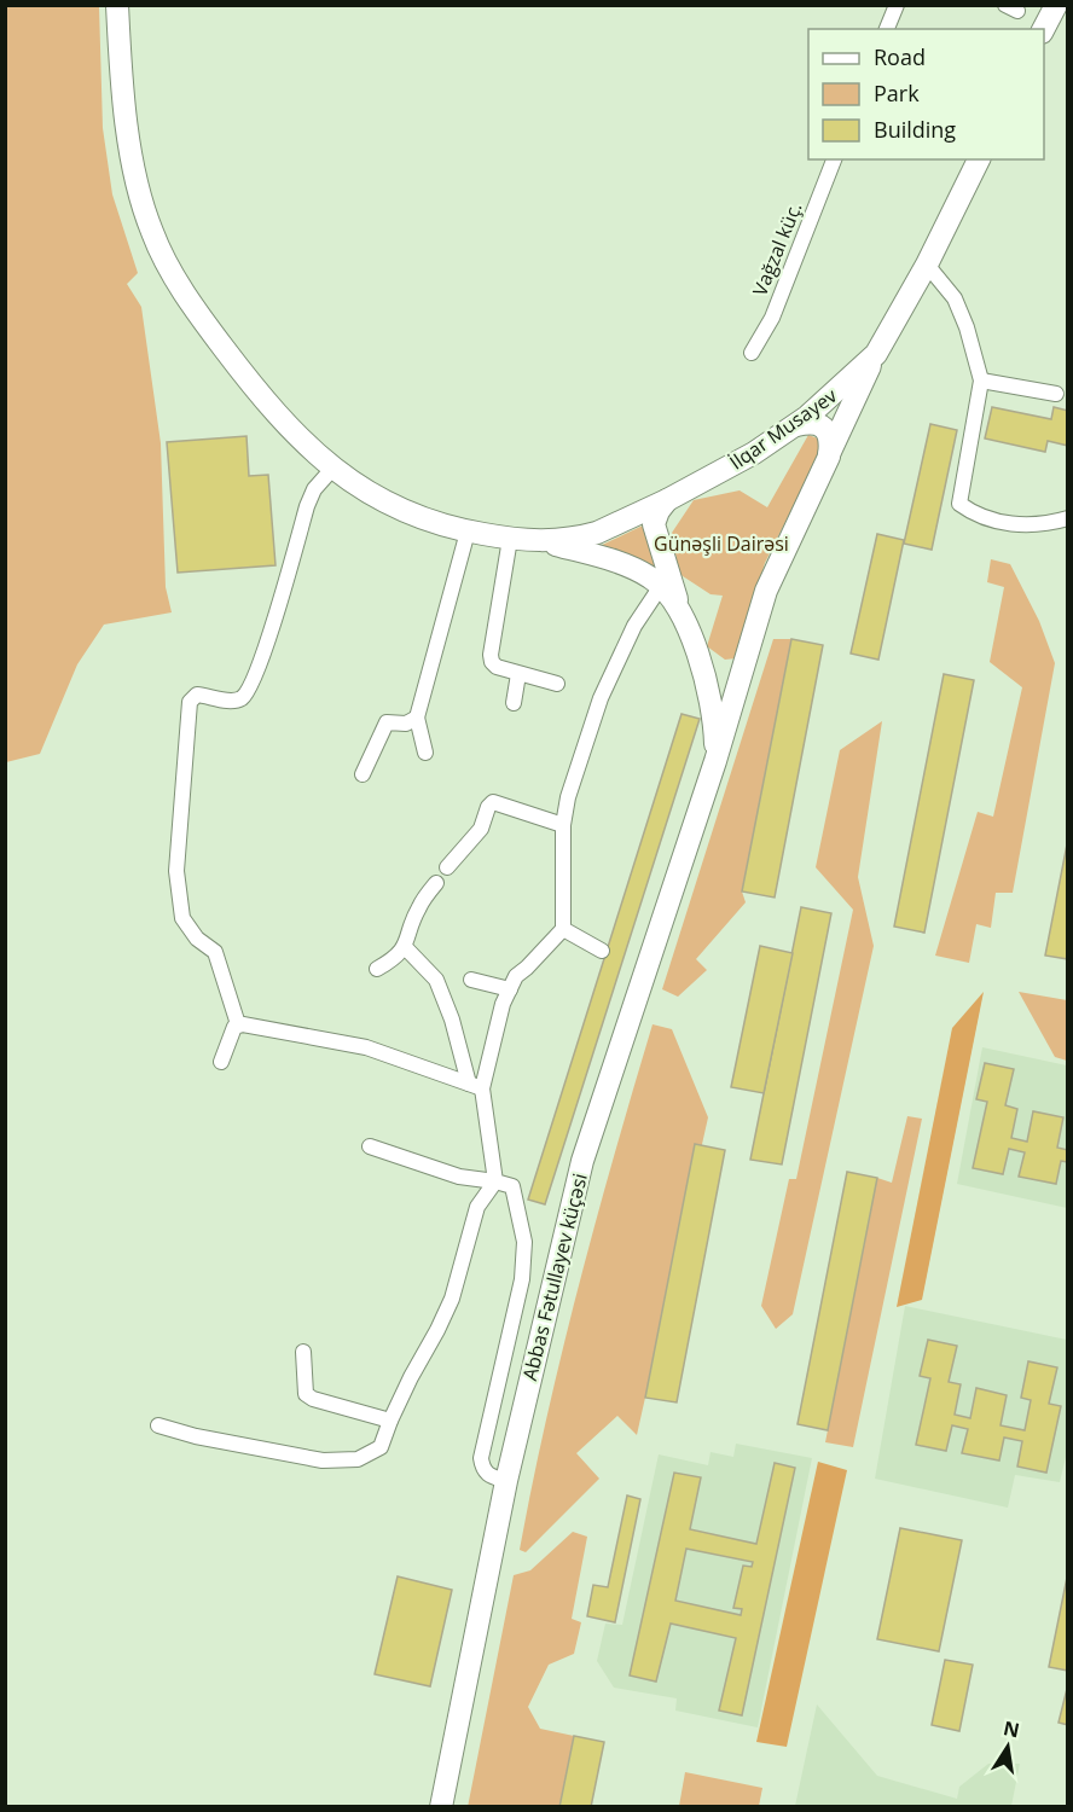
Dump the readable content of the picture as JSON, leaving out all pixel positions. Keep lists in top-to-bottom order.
{
  "streets": {
    "main road": ["İlqar Musayev", "Abbas Fətullayev küçəsi"],
    "street": ["Vağzal küç."]
  },
  "crossings": [
    ["İlqar Musayev", "Abbas Fətullayev küçəsi"]
  ],
  "parks": ["Günəşli Dairəsi"],
  "legend": ["Road", "Park", "Building"],
  "north": "top"
}
